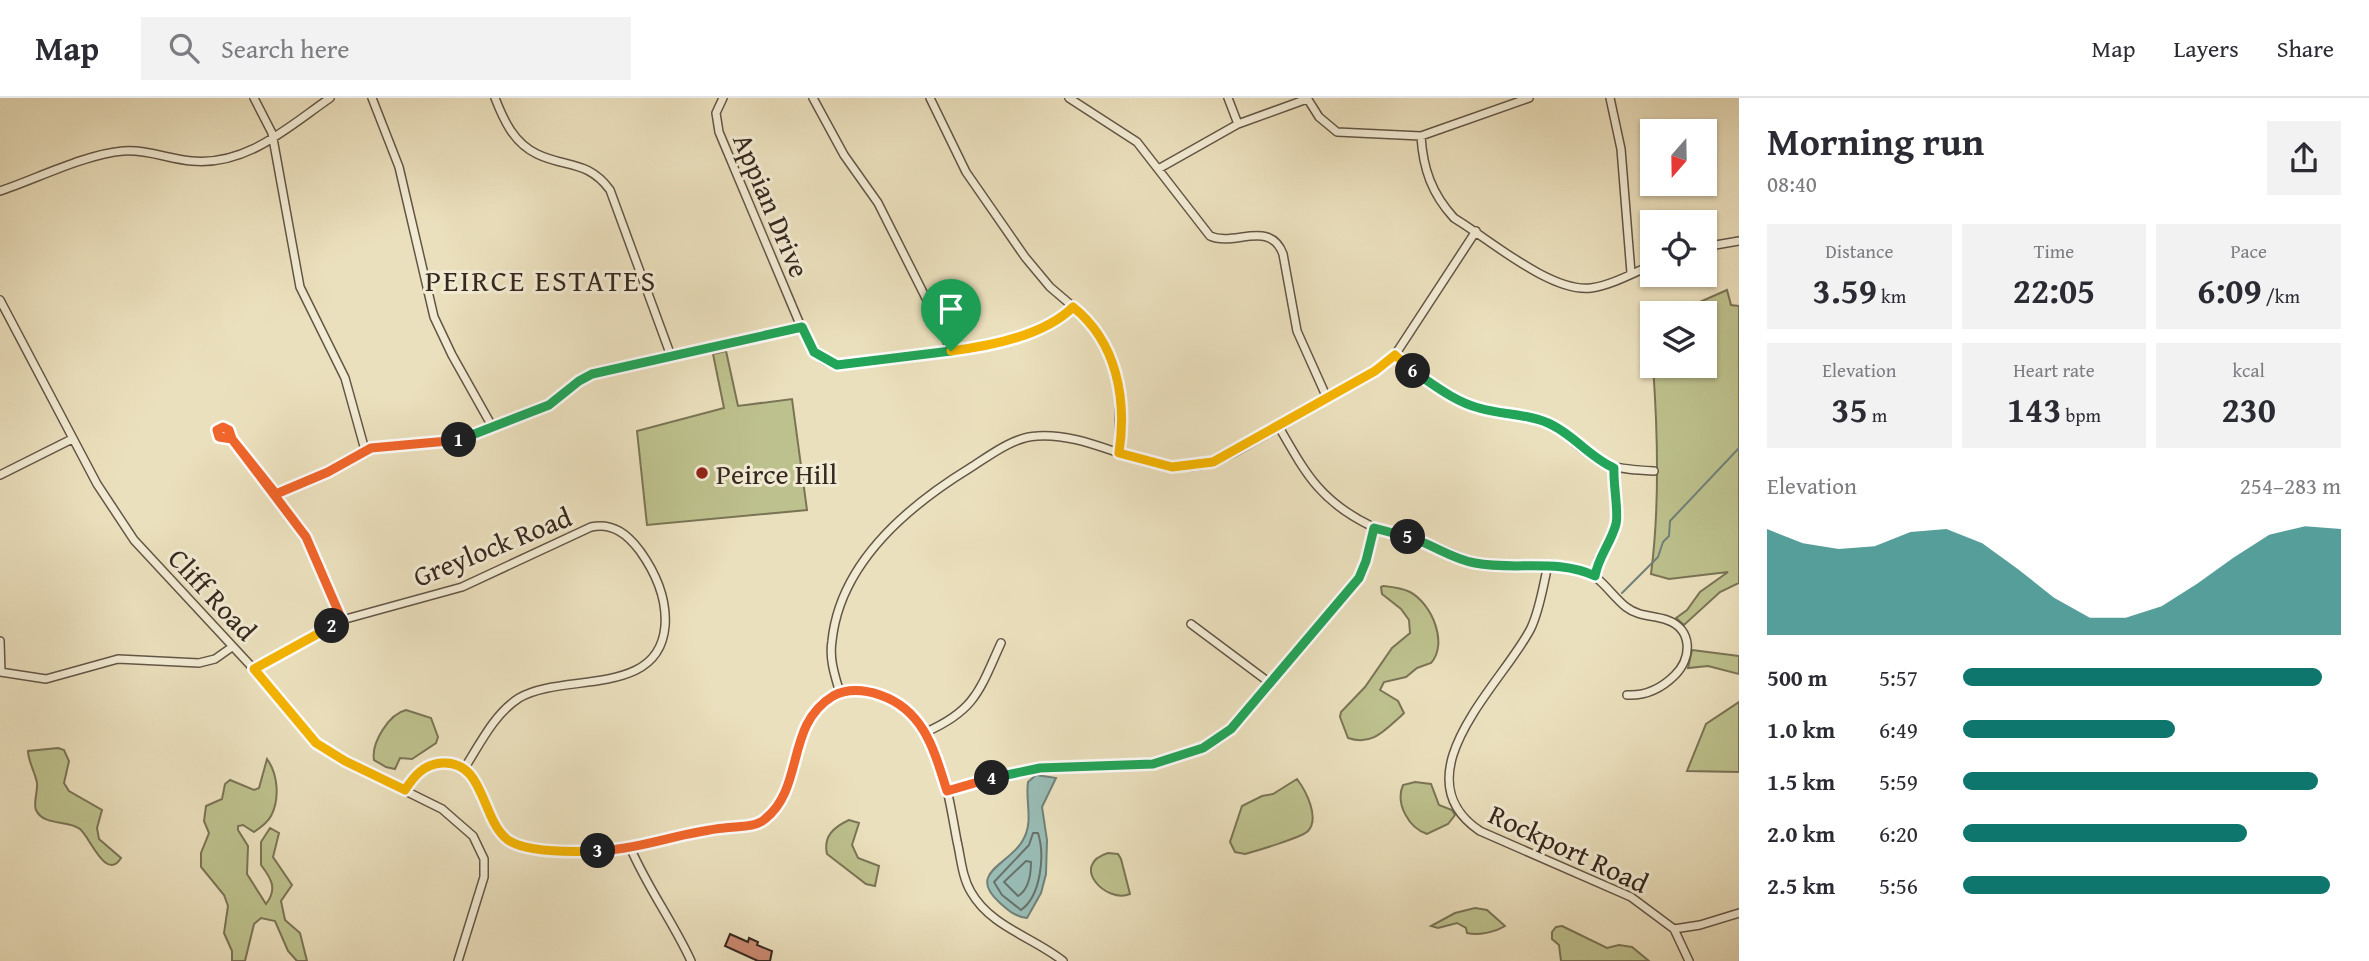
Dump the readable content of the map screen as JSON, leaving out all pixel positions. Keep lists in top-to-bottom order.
{
  "streets": {
    "street": [
      "Appian Drive",
      "Greylock Road",
      "Cliff Road",
      "Rockport Road"
    ]
  },
  "crossings": [
    ["Greylock Road", "Cliff Road"]
  ],
  "districts": ["PEIRCE ESTATES"],
  "places": ["Peirce Hill"],
  "north": "bottom",
  "page": {
    "header": "Map",
    "search": "Search here",
    "nav": ["Map", "Layers", "Share"],
    "heading": ["Morning run", "08:40"],
    "stats": [
      ["Distance", "3.59 km"],
      ["Time", "22:05"],
      ["Pace", "6:09 /km"],
      ["Elevation", "35 m"],
      ["Heart rate", "143 bpm"],
      ["kcal", "230"]
    ],
    "pins": [
      "6",
      "1",
      "5",
      "2",
      "4",
      "3"
    ],
    "chart": ["Elevation", "254–283 m"],
    "list": [
      {
        "name": "500 m",
        "note": "5:57"
      },
      {
        "name": "1.0 km",
        "note": "6:49"
      },
      {
        "name": "1.5 km",
        "note": "5:59"
      },
      {
        "name": "2.0 km",
        "note": "6:20"
      },
      {
        "name": "2.5 km",
        "note": "5:56"
      }
    ]
  }
}
